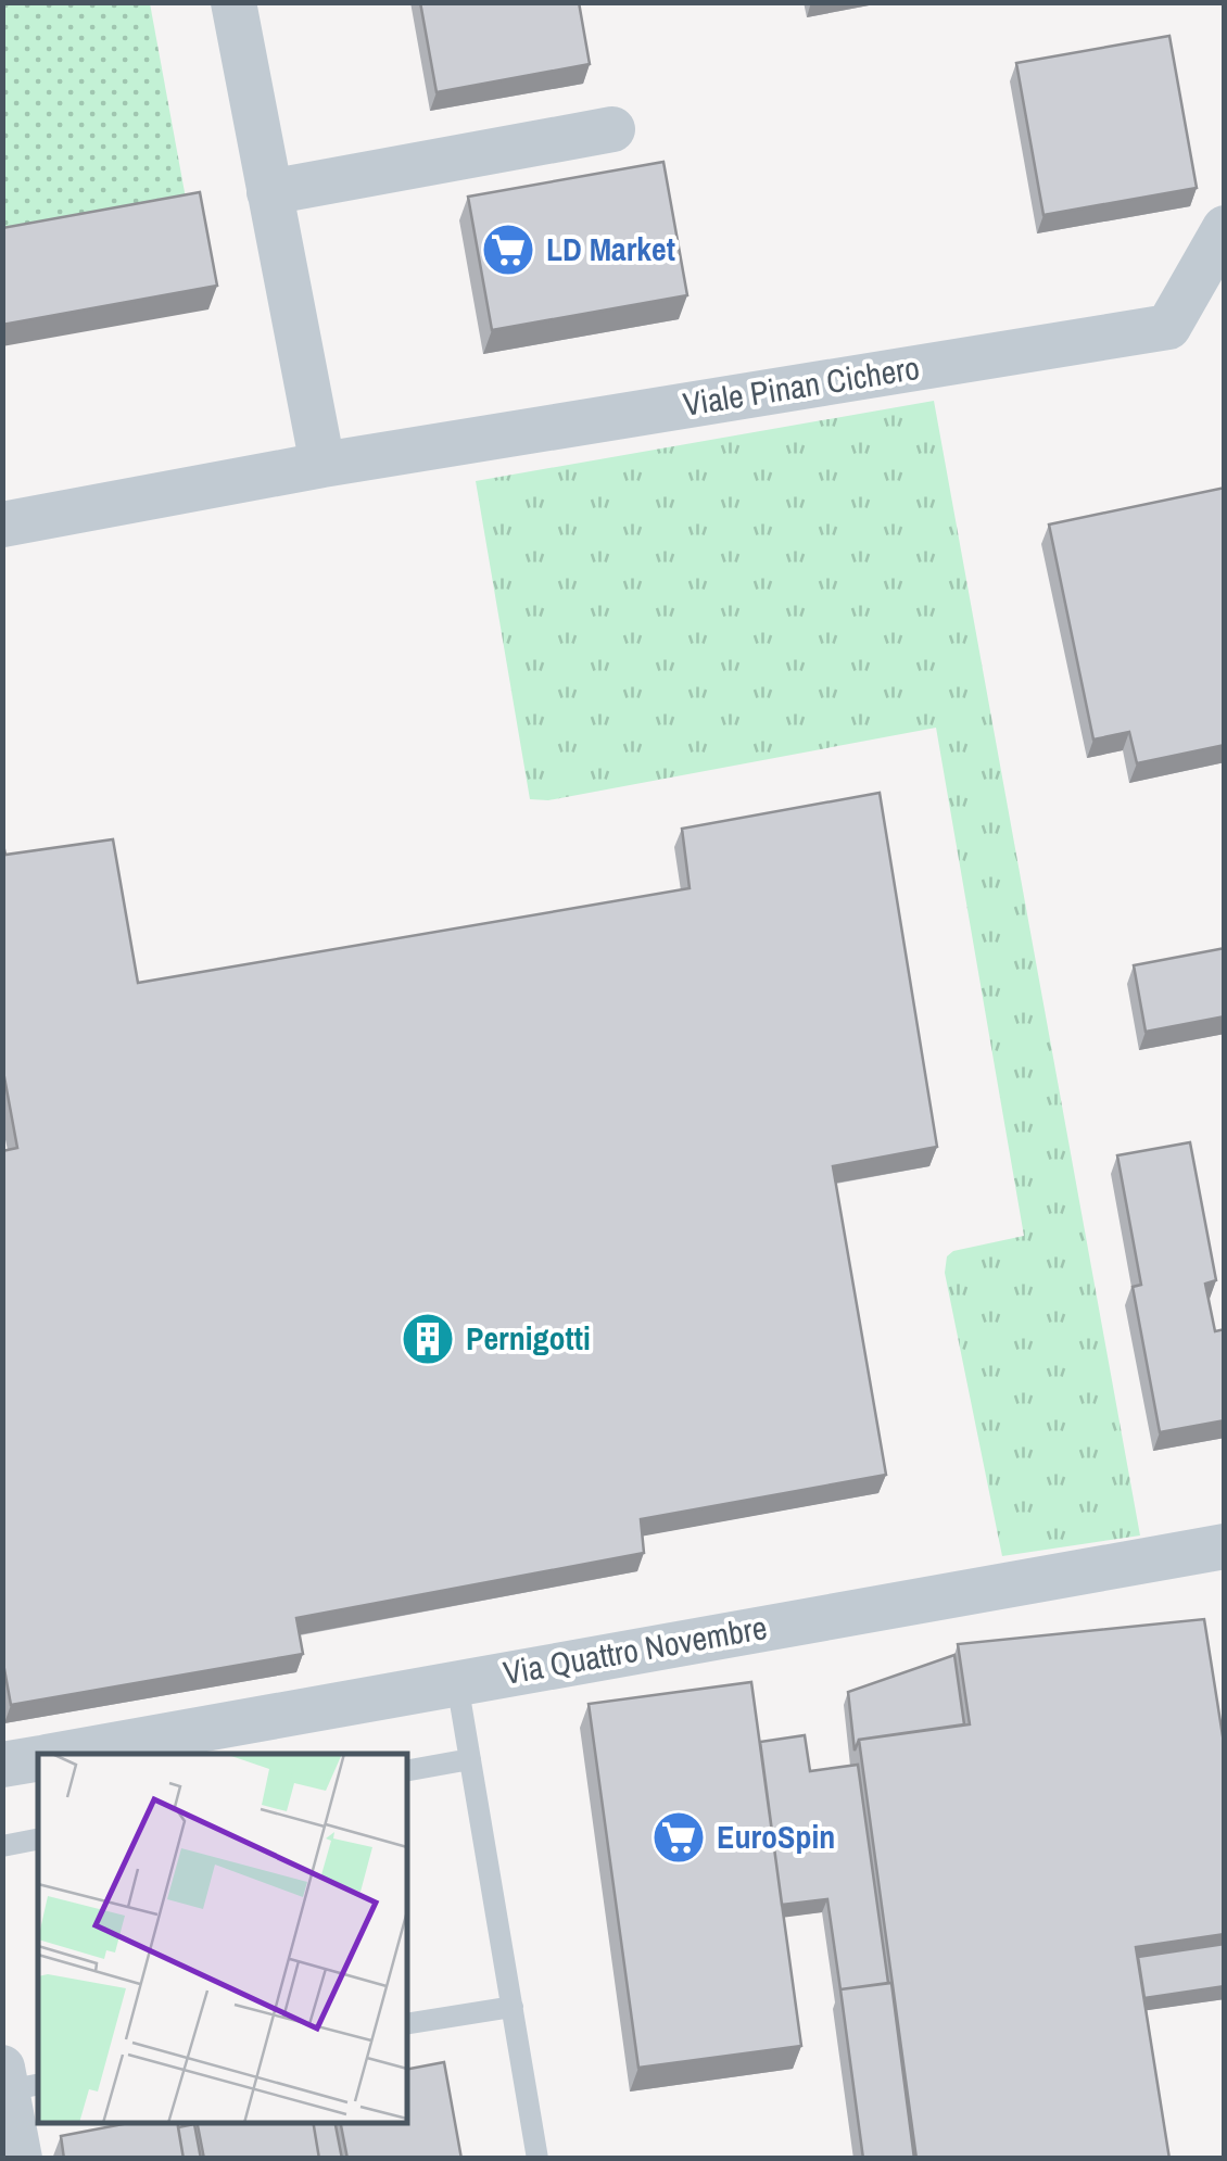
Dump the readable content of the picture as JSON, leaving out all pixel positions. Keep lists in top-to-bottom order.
{
  "streets": {
    "street": ["Viale Pinan Cichero", "Via Quattro Novembre"]
  },
  "places": {
    "supermarket": ["LD Market", "EuroSpin"],
    "building": ["Pernigotti"]
  }
}
